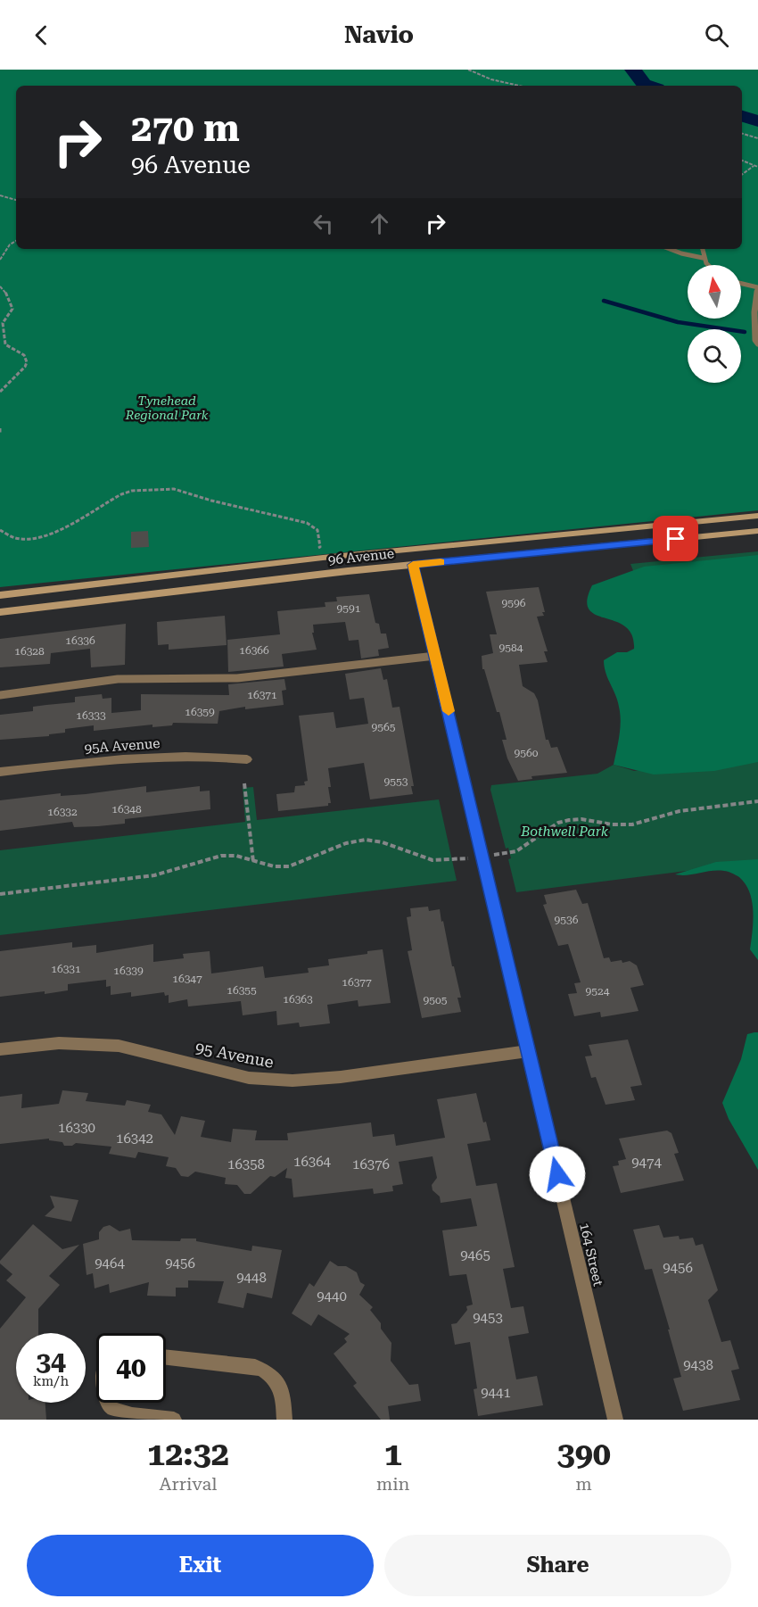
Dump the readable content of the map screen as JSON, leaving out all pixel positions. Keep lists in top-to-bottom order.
{
  "streets": {
    "main road": ["96 Avenue"],
    "street": ["95A Avenue", "95 Avenue", "164 Street"]
  },
  "crossings": [
    ["96 Avenue", "164 Street"],
    ["95 Avenue", "164 Street"]
  ],
  "parks": ["Tynehead Regional Park", "Bothwell Park"],
  "house_numbers": [
    "9596",
    "9591",
    "16336",
    "9584",
    "16366",
    "16328",
    "16371",
    "16359",
    "16333",
    "9565",
    "9560",
    "9553",
    "16348",
    "16332",
    "9536",
    "16331",
    "16339",
    "16347",
    "16377",
    "16355",
    "9524",
    "16363",
    "9505",
    "16330",
    "16342",
    "16364",
    "9474",
    "16358",
    "16376",
    "9465",
    "9464",
    "9456",
    "9456",
    "9448",
    "9440",
    "9453",
    "9438",
    "9441"
  ],
  "north": "top",
  "page": {
    "header": "Navio",
    "turn": ["270 m", "96 Avenue"],
    "speed": "34 km/h",
    "limit": "40",
    "eta": [
      "12:32",
      "Arrival",
      "1",
      "min",
      "390",
      "m"
    ],
    "buttons": ["Exit", "Share"]
  }
}
